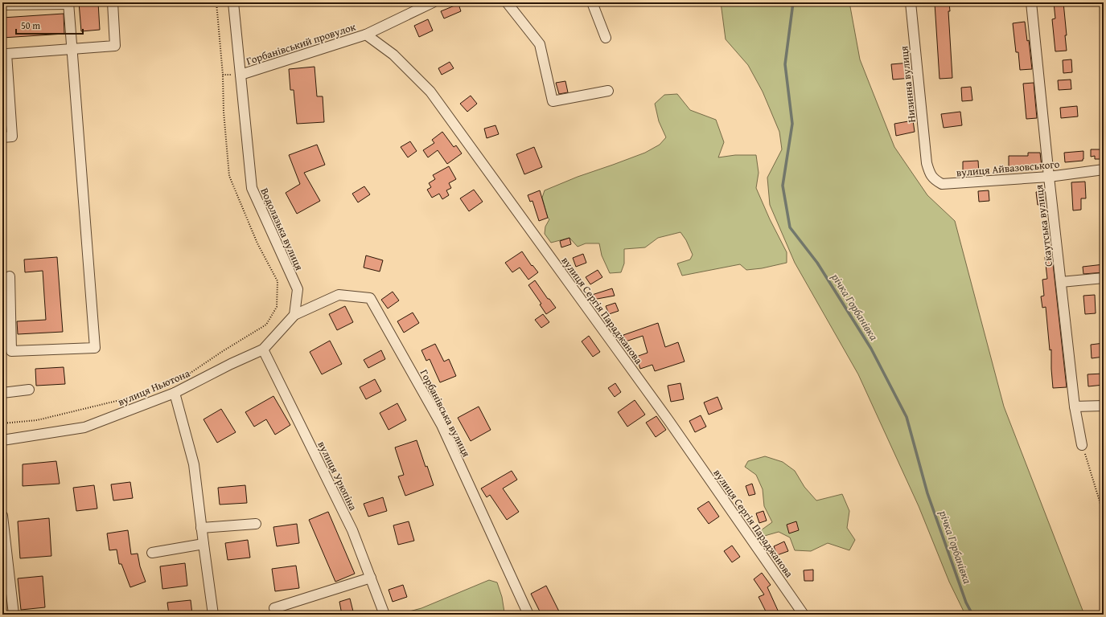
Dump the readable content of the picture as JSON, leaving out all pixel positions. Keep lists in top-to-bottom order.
{
  "streets": {
    "street": [
      "Горбанівський провулок",
      "Низинна вулиця",
      "вулиця Айвазовського",
      "Скаутська вулиця",
      "Водолазька вулиця",
      "вулиця Сергія Параджанова",
      "вулиця Ньютона",
      "Горбанівська вулиця",
      "вулиця Урюпіна"
    ]
  },
  "crossings": [
    ["Горбанівський провулок", "Водолазька вулиця"],
    ["Горбанівський провулок", "вулиця Сергія Параджанова"],
    ["Низинна вулиця", "вулиця Айвазовського"],
    ["вулиця Айвазовського", "Скаутська вулиця"],
    ["Водолазька вулиця", "вулиця Ньютона"],
    ["Водолазька вулиця", "Горбанівська вулиця"],
    ["вулиця Ньютона", "Горбанівська вулиця"],
    ["вулиця Ньютона", "вулиця Урюпіна"]
  ],
  "water": ["річка Горбанівка"],
  "scale_bar": "50 m"
}
